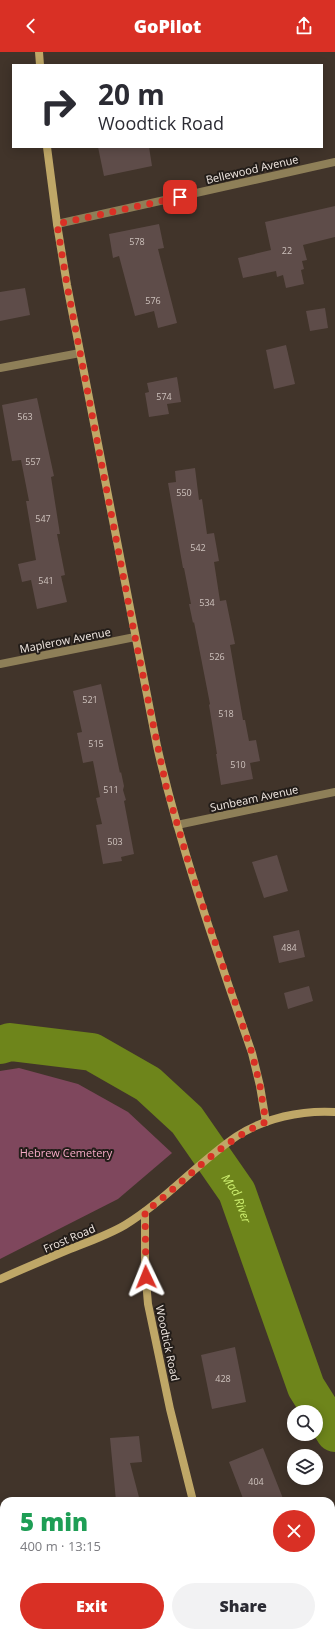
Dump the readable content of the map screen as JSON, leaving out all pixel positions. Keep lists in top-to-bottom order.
{
  "streets": {
    "main road": ["Frost Road", "Woodtick Road"],
    "street": ["Bellewood Avenue", "Maplerow Avenue", "Sunbeam Avenue"]
  },
  "crossings": [
    ["Frost Road", "Woodtick Road"]
  ],
  "water": ["Mad River"],
  "parks": ["Hebrew Cemetery"],
  "house_numbers": [
    "578",
    "22",
    "576",
    "574",
    "563",
    "557",
    "550",
    "547",
    "542",
    "541",
    "534",
    "526",
    "521",
    "518",
    "515",
    "510",
    "511",
    "503",
    "484",
    "428",
    "404"
  ],
  "page": {
    "header": "GoPilot",
    "turn": ["20 m", "Woodtick Road"],
    "heading": ["5 min", "400 m · 13:15"],
    "buttons": ["Exit", "Share"]
  }
}
